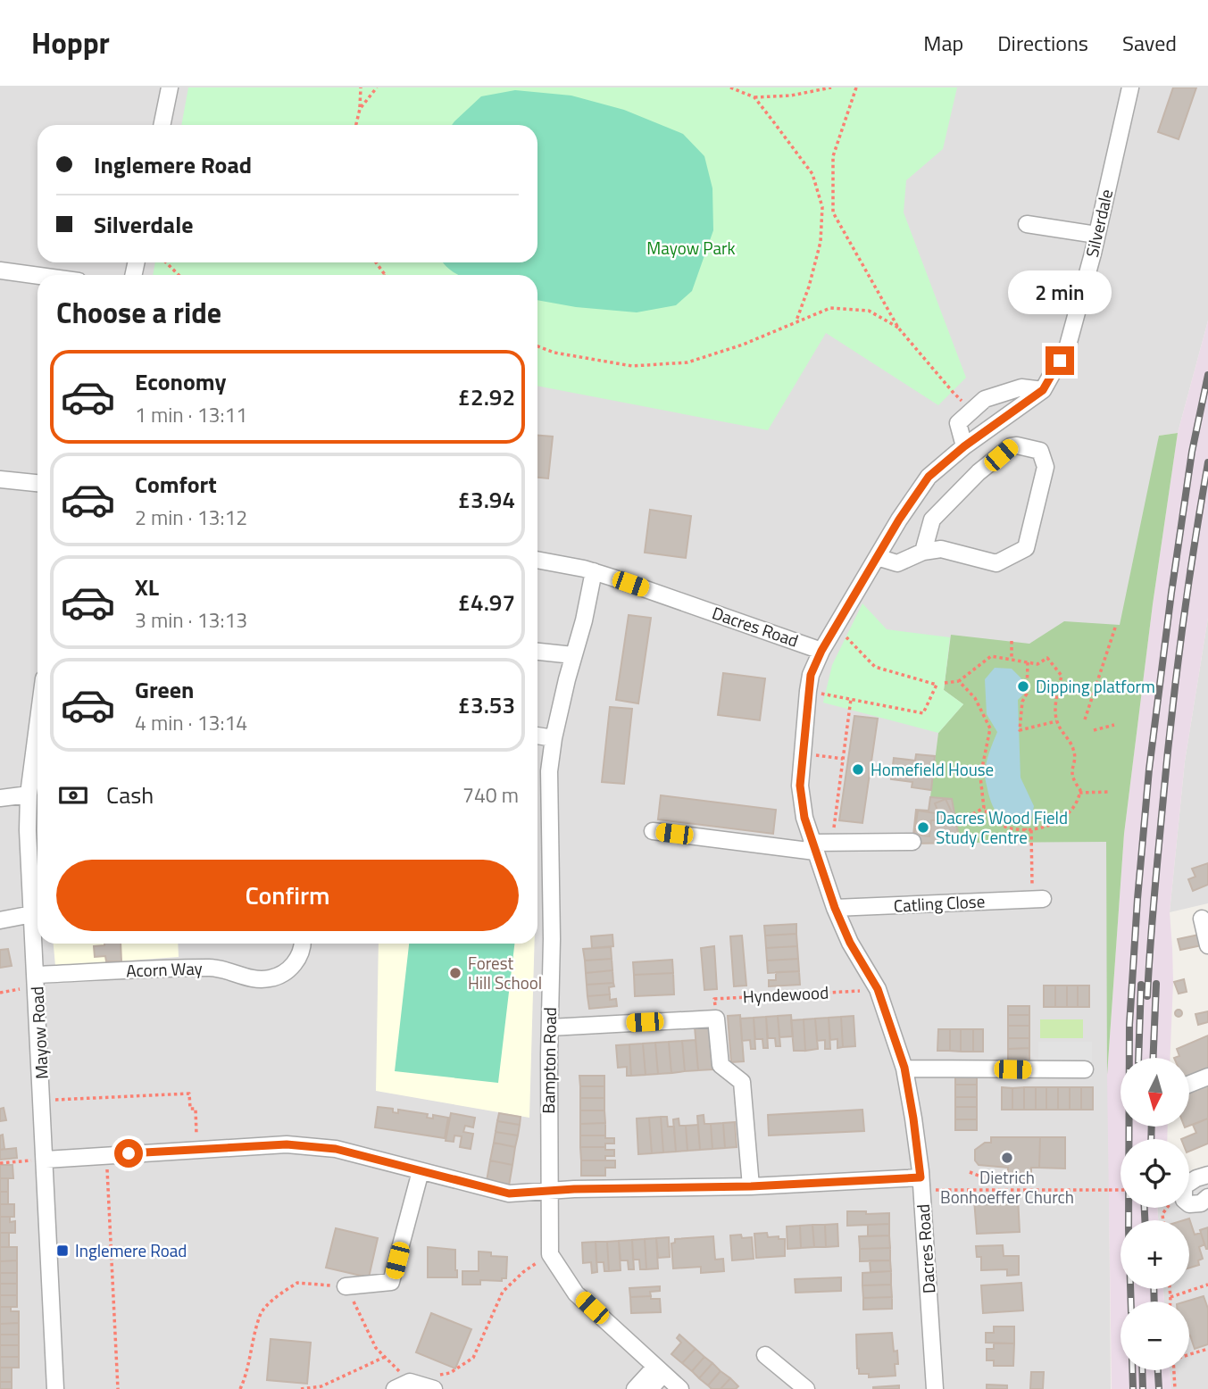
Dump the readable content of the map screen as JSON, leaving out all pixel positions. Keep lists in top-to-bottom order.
{
  "streets": {
    "street": [
      "Silverdale",
      "Dacres Road",
      "Catling Close",
      "Acorn Way",
      "Mayow Road",
      "Bampton Road"
    ],
    "path": ["Hyndewood"]
  },
  "crossings": [
    ["Silverdale", "Dacres Road"],
    ["Dacres Road", "Catling Close"],
    ["Dacres Road", "Hyndewood"],
    ["Dacres Road", "Bampton Road"],
    ["Acorn Way", "Mayow Road"]
  ],
  "parks": ["Mayow Park"],
  "places": {
    "other": [
      "Dipping platform",
      "Homefield House",
      "Dacres Wood Field Study Centre",
      "Forest Hill School",
      "Dietrich Bonhoeffer Church"
    ],
    "transit": ["Inglemere Road"]
  },
  "north": "bottom",
  "page": {
    "header": "Hoppr",
    "nav": ["Map", "Directions", "Saved"],
    "banner": ["Inglemere Road", "Silverdale"],
    "bubble": "2 min",
    "heading": "Choose a ride",
    "list": [
      {
        "name": "Economy",
        "note": "1 min · 13:11",
        "value": "£2.92"
      },
      {
        "name": "Comfort",
        "note": "2 min · 13:12",
        "value": "£3.94"
      },
      {
        "name": "XL",
        "note": "3 min · 13:13",
        "value": "£4.97"
      },
      {
        "name": "Green",
        "note": "4 min · 13:14",
        "value": "£3.53"
      }
    ],
    "pay": ["Cash", "740 m"],
    "buttons": "Confirm",
    "map_buttons": ["+", "−"]
  }
}
